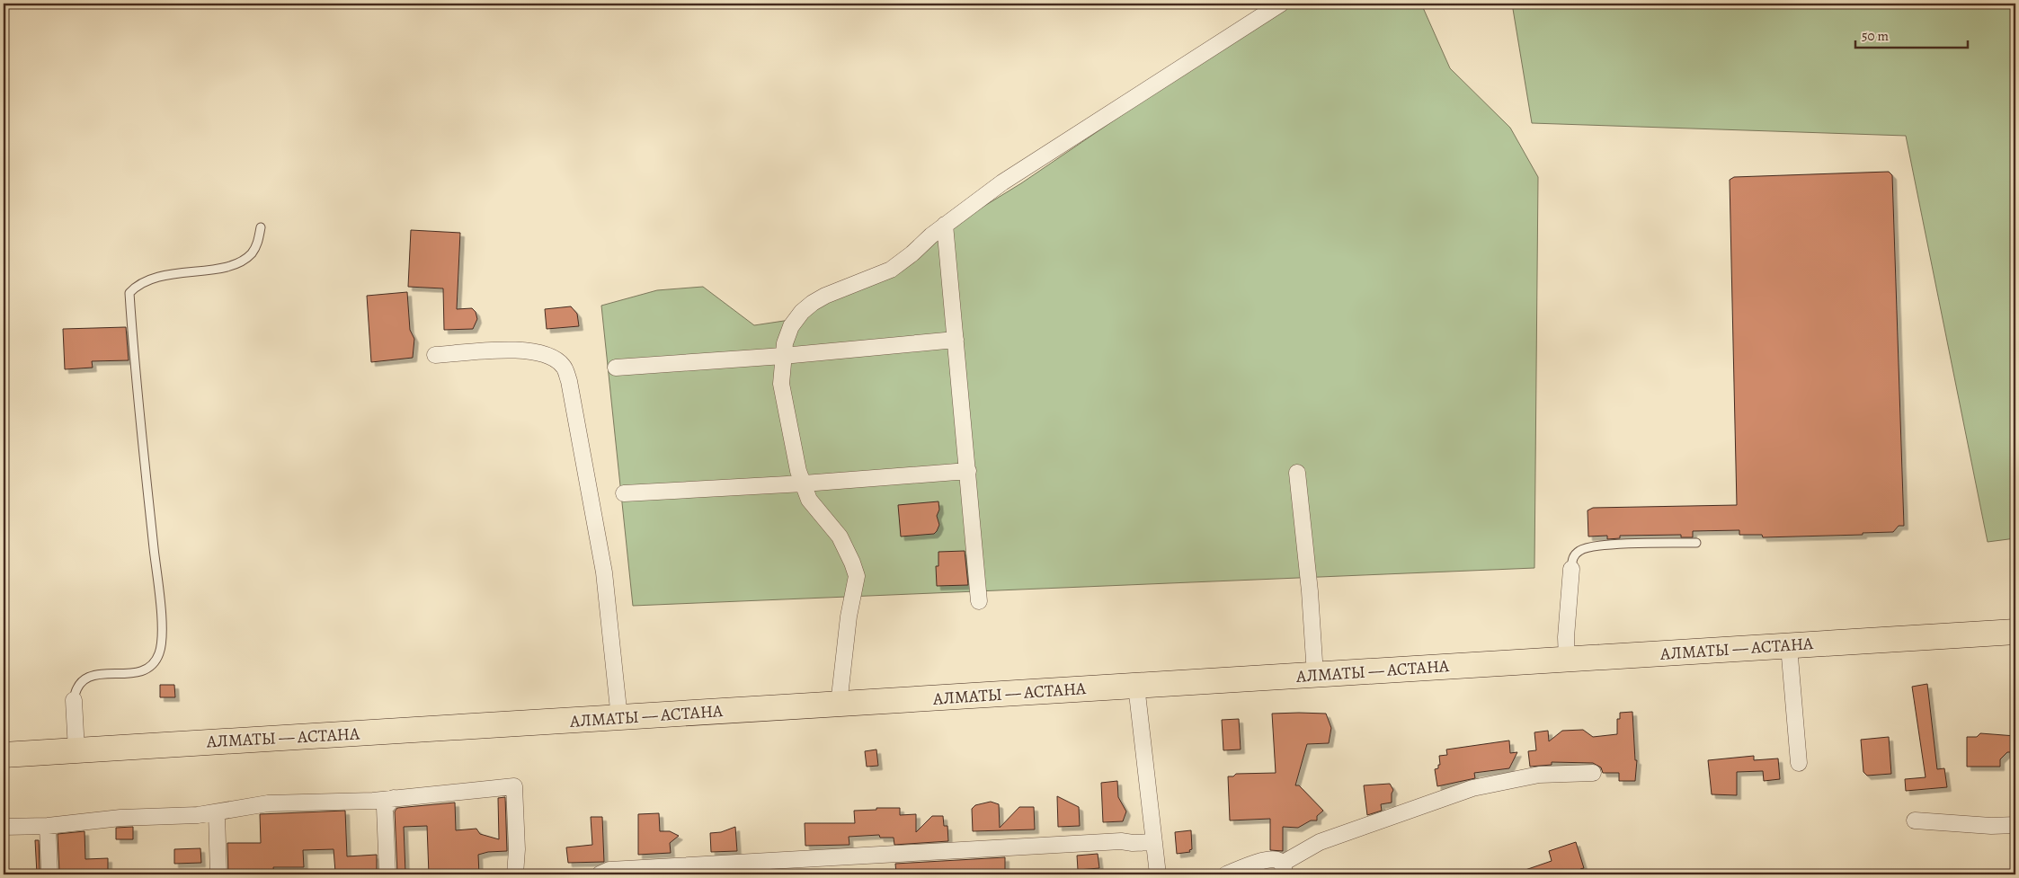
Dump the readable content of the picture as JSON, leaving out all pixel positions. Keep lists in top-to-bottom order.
{
  "streets": {
    "highway": ["АЛМАТЫ — АСТАНА"]
  },
  "scale_bar": "50 m"
}
